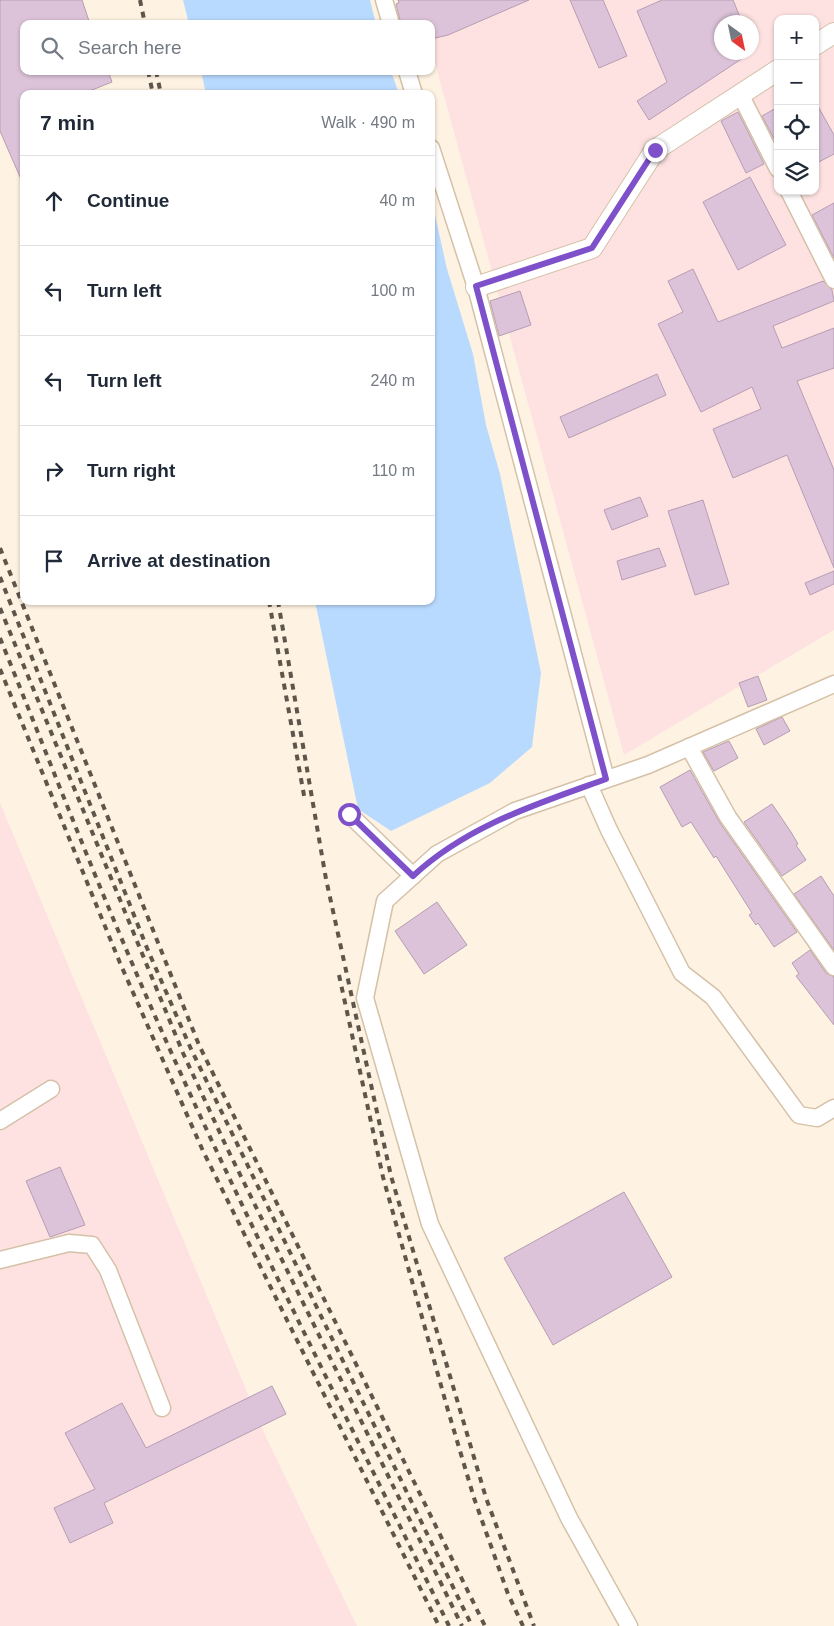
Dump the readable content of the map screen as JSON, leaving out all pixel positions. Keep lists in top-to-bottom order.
{
  "north": "bottom right",
  "page": {
    "map_buttons": ["+", "−"],
    "search": "Search here",
    "heading": ["7 min", "Walk · 490 m"],
    "list": [
      ["Continue", "40 m"],
      ["Turn left", "100 m"],
      ["Turn left", "240 m"],
      ["Turn right", "110 m"],
      "Arrive at destination"
    ]
  }
}
